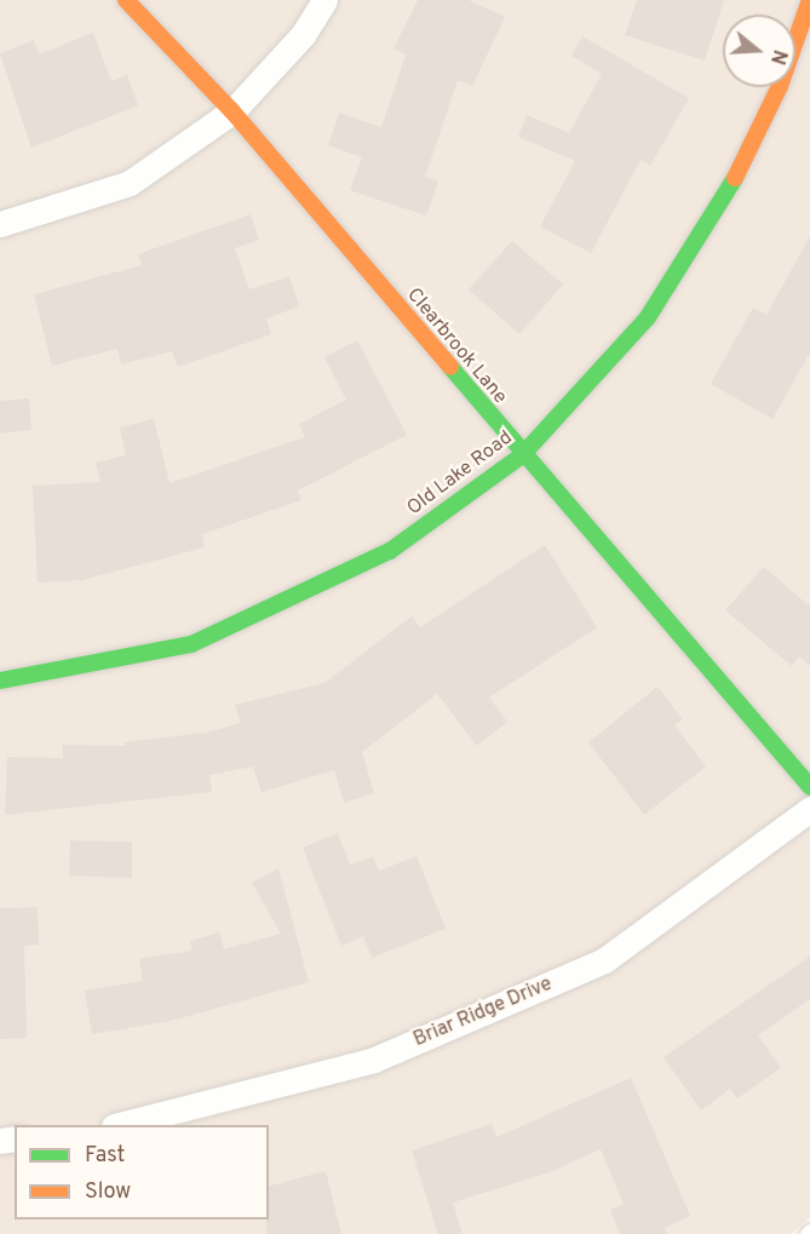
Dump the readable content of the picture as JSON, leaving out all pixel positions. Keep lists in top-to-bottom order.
{
  "streets": {
    "street": ["Clearbrook Lane", "Old Lake Road", "Briar Ridge Drive"]
  },
  "crossings": [
    ["Clearbrook Lane", "Old Lake Road"]
  ],
  "legend": ["Fast", "Slow"],
  "north": "right"
}
